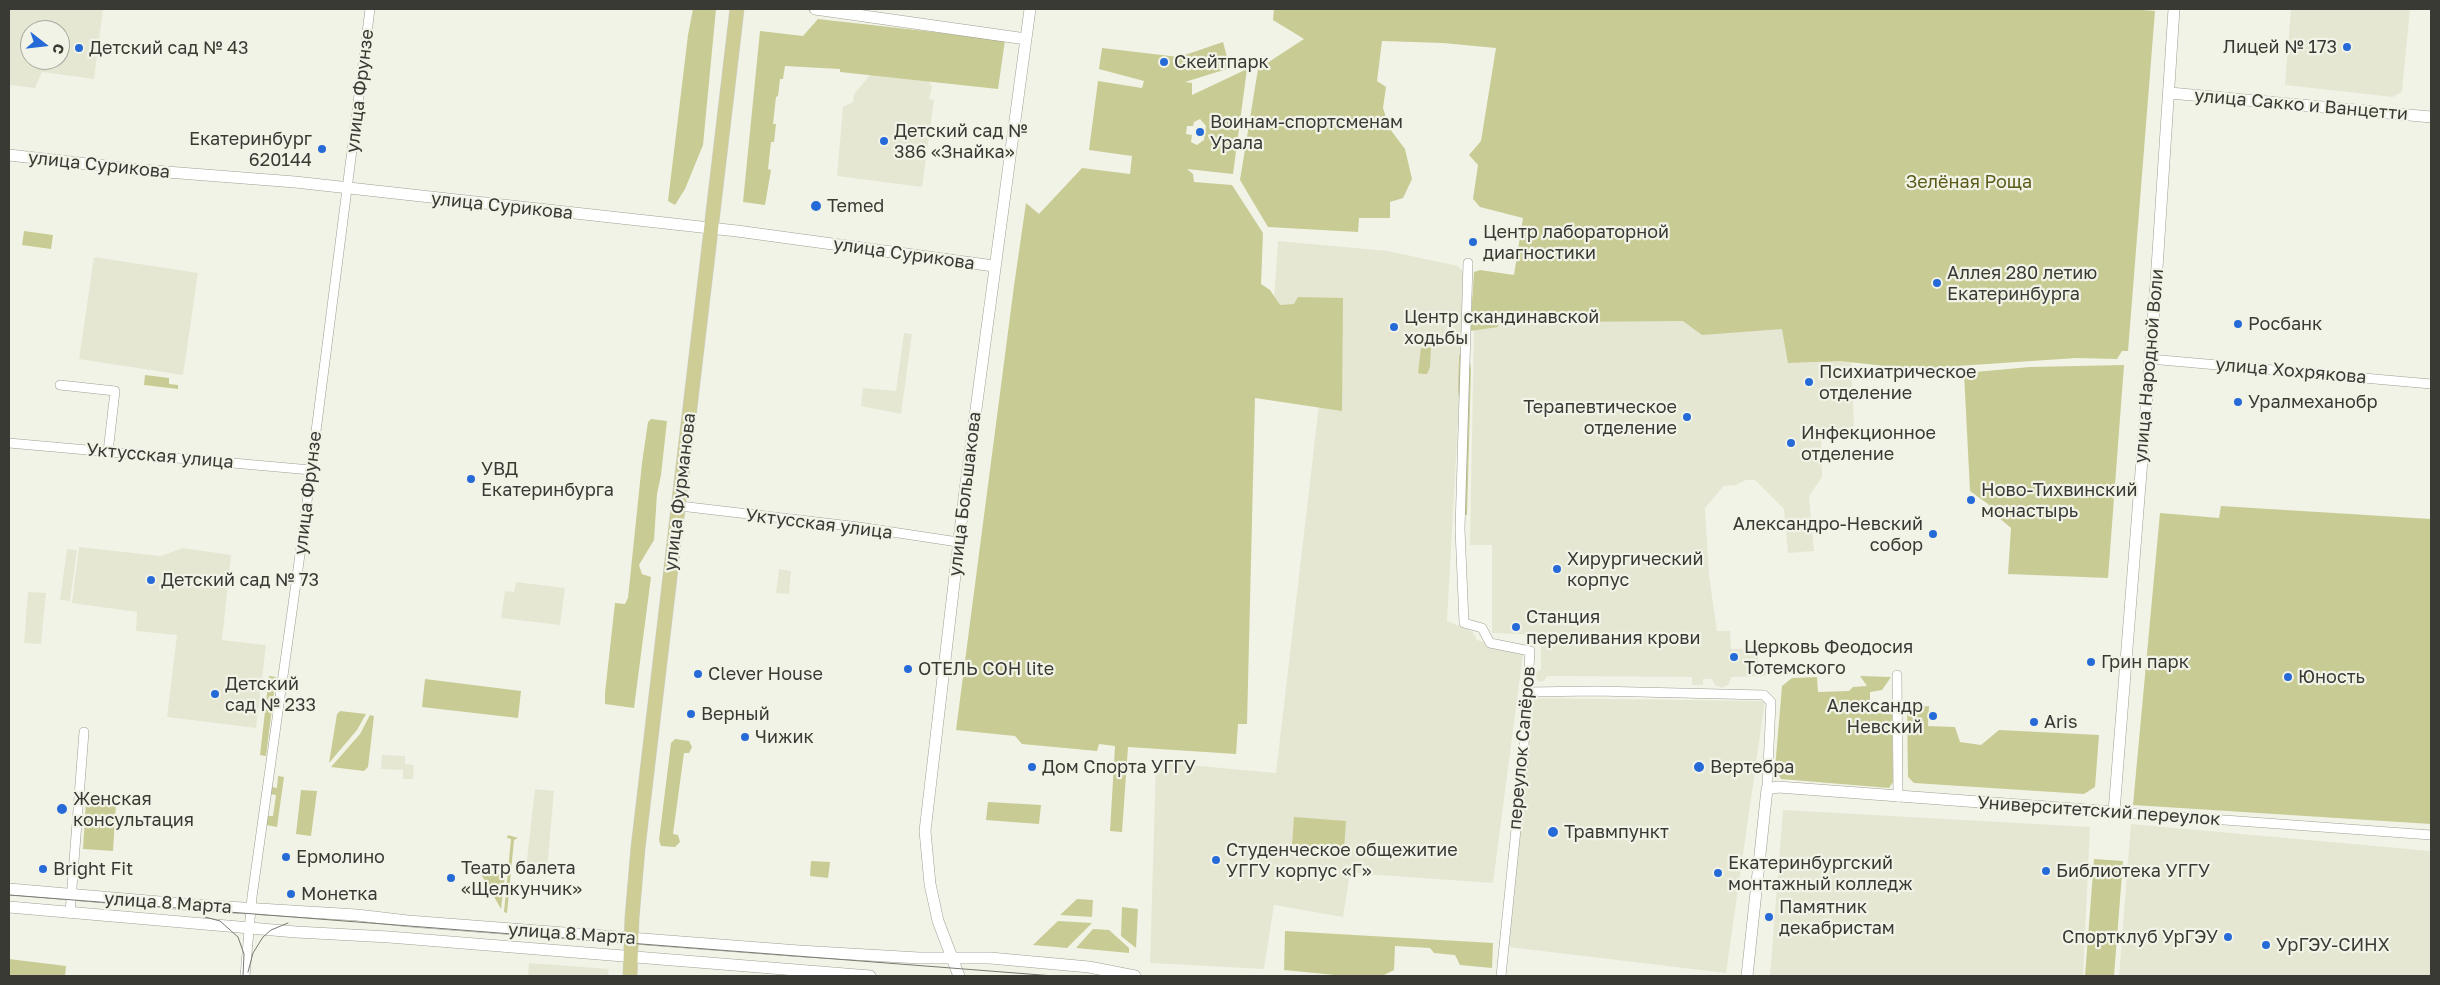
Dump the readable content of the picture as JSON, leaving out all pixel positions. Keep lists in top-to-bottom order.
{
  "streets": {
    "main road": ["улица Фурманова"],
    "street": [
      "улица Фрунзе",
      "улица Сакко и Ванцетти",
      "улица Сурикова",
      "улица Народной Воли",
      "улица Хохрякова",
      "Уктусская улица",
      "улица Большакова",
      "переулок Сапёров",
      "Университетский переулок",
      "улица 8 Марта"
    ]
  },
  "crossings": [
    ["улица Фрунзе", "улица Сурикова"],
    ["улица Фрунзе", "Уктусская улица"],
    ["улица Фрунзе", "улица 8 Марта"],
    ["улица Сакко и Ванцетти", "улица Народной Воли"],
    ["улица Сурикова", "улица Фурманова"],
    ["улица Сурикова", "улица Большакова"],
    ["улица Народной Воли", "улица Хохрякова"],
    ["улица Народной Воли", "Университетский переулок"],
    ["Уктусская улица", "улица Фурманова"],
    ["Уктусская улица", "улица Большакова"],
    ["улица Фурманова", "улица 8 Марта"],
    ["улица Большакова", "улица 8 Марта"]
  ],
  "parks": ["Зелёная Роща"],
  "places": [
    "Лицей № 173",
    "Детский сад № 43",
    "Скейтпарк",
    "Воинам-спортсменам Урала",
    "Детский сад № 386 «Знайка»",
    "Екатеринбург 620144",
    "Temed",
    "Центр лабораторной диагностики",
    "Аллея 280 летию Екатеринбурга",
    "Росбанк",
    "Центр скандинавской ходьбы",
    "Психиатрическое отделение",
    "Уралмеханобр",
    "Терапевтическое отделение",
    "Инфекционное отделение",
    "УВД Екатеринбурга",
    "Ново-Тихвинский монастырь",
    "Александро-Невский собор",
    "Хирургический корпус",
    "Детский сад № 73",
    "Станция переливания крови",
    "Церковь Феодосия Тотемского",
    "Грин парк",
    "ОТЕЛЬ СОН lite",
    "Clever House",
    "Юность",
    "Детский сад № 233",
    "Верный",
    "Александр Невский",
    "Aris",
    "Чижик",
    "Дом Спорта УГГУ",
    "Вертебра",
    "Женская консультация",
    "Травмпункт",
    "Ермолино",
    "Студенческое общежитие УГГУ корпус «Г»",
    "Bright Fit",
    "Библиотека УГГУ",
    "Екатеринбургский монтажный колледж",
    "Театр балета «Щелкунчик»",
    "Монетка",
    "Памятник декабристам",
    "Спортклуб УрГЭУ",
    "УрГЭУ-СИНХ"
  ],
  "north": "right"
}
